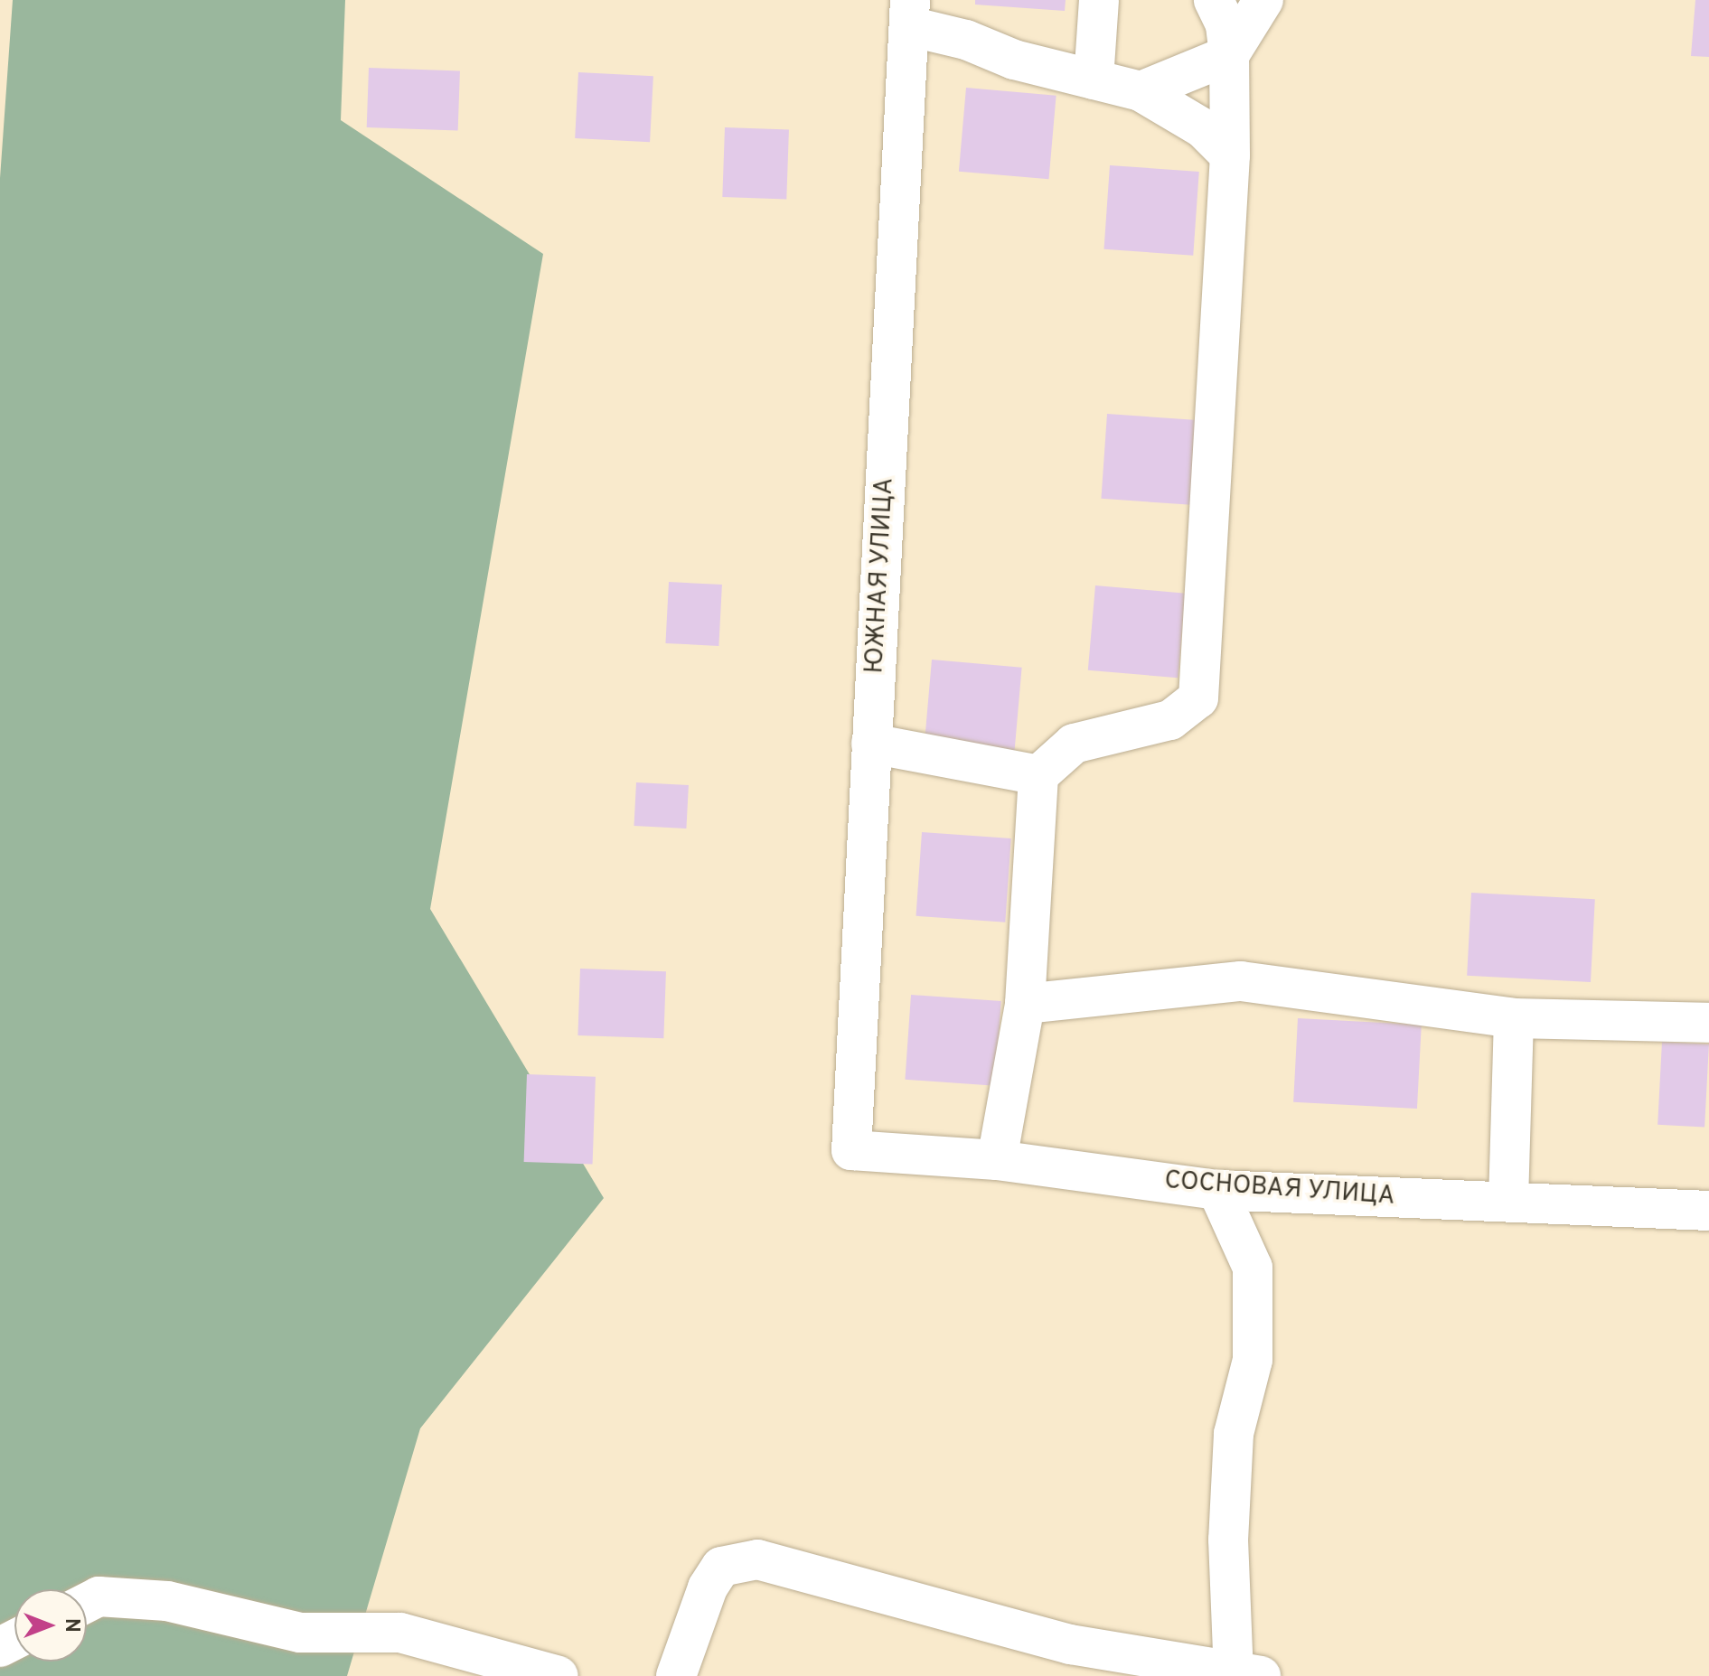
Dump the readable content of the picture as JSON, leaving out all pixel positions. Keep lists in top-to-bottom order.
{
  "streets": {
    "street": ["ЮЖНАЯ УЛИЦА", "СОСНОВАЯ УЛИЦА"]
  },
  "crossings": [
    ["ЮЖНАЯ УЛИЦА", "СОСНОВАЯ УЛИЦА"]
  ],
  "north": "right"
}
